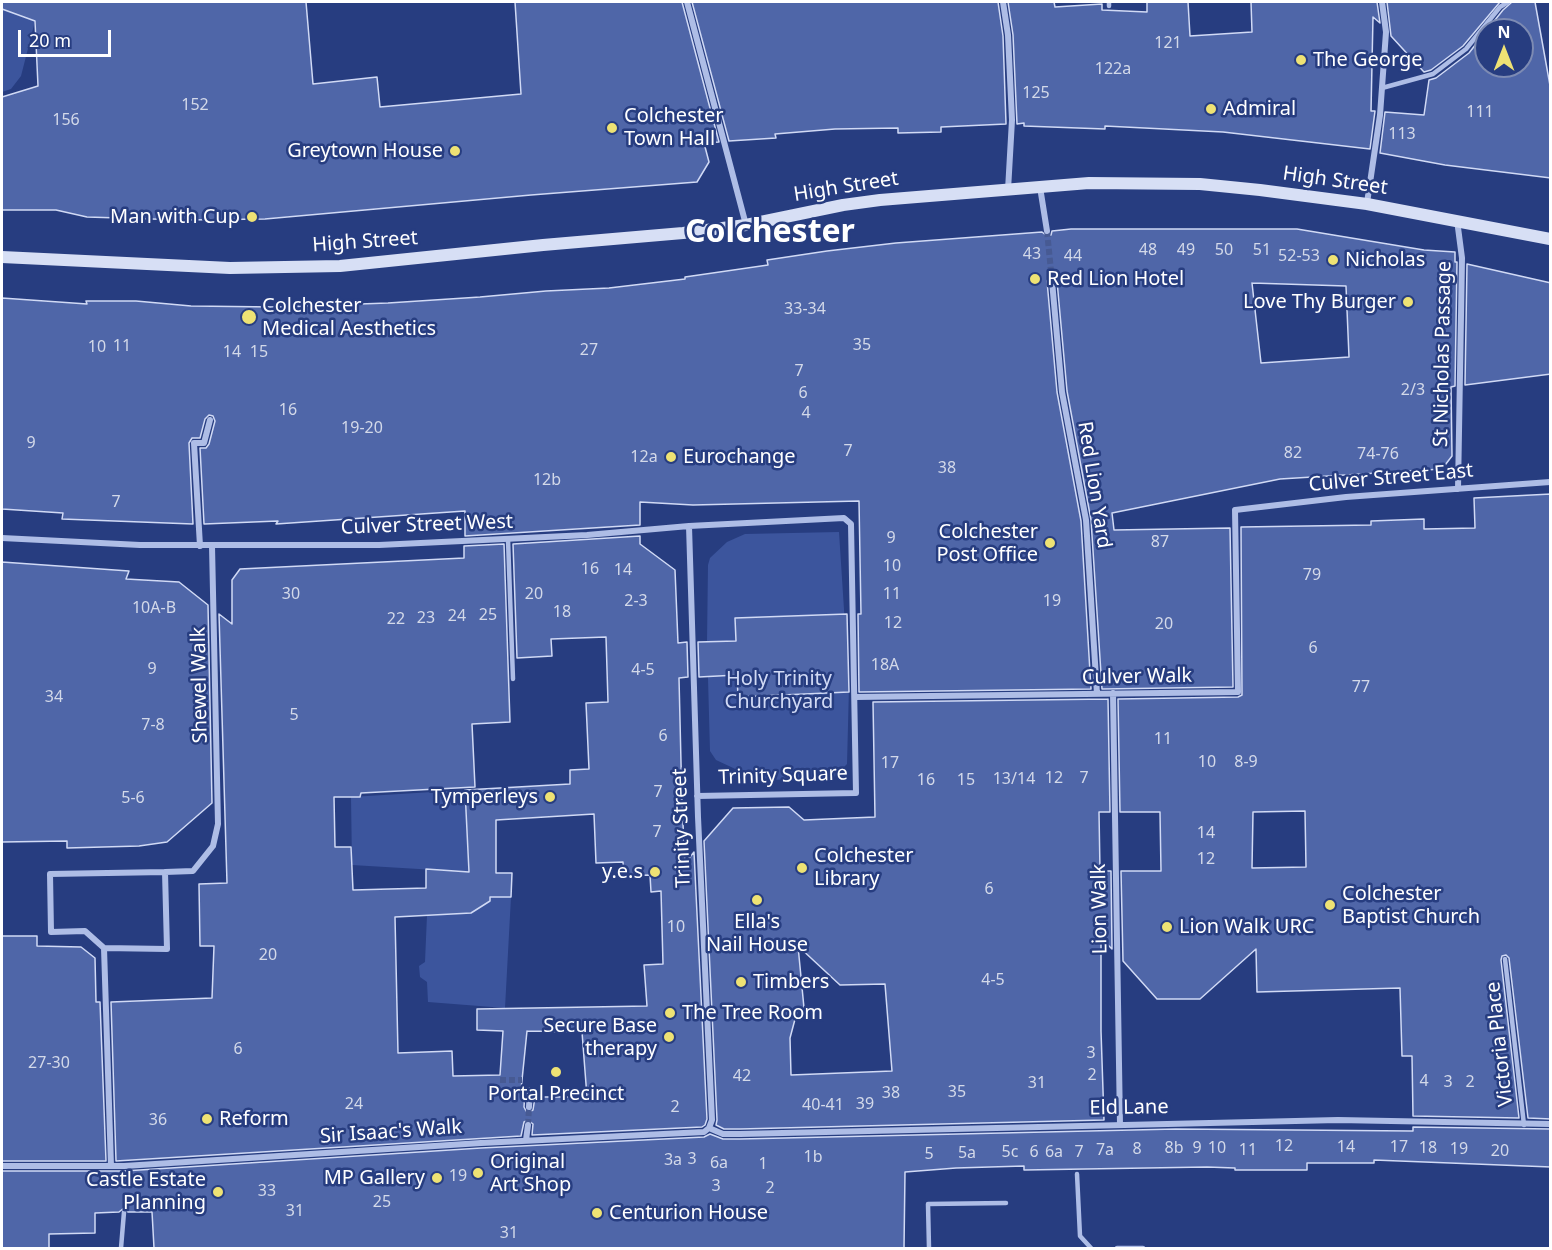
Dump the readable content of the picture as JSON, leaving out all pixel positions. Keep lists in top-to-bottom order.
{
  "streets": {
    "street": [
      "High Street",
      "St Nicholas Passage",
      "Culver Street East",
      "Red Lion Yard",
      "Culver Street West",
      "Culver Walk",
      "Shewel Walk",
      "Trinity Square",
      "Trinity Street",
      "Lion Walk",
      "Eld Lane",
      "Sir Isaac's Walk"
    ],
    "lane": ["Victoria Place"]
  },
  "crossings": [
    ["High Street", "St Nicholas Passage"],
    ["St Nicholas Passage", "Culver Street East"],
    ["Culver Street East", "Culver Walk"],
    ["Red Lion Yard", "Culver Walk"],
    ["Culver Street West", "Shewel Walk"],
    ["Culver Street West", "Trinity Square"],
    ["Culver Street West", "Trinity Street"],
    ["Culver Walk", "Trinity Square"],
    ["Culver Walk", "Lion Walk"],
    ["Trinity Square", "Trinity Street"],
    ["Trinity Street", "Eld Lane"],
    ["Trinity Street", "Sir Isaac's Walk"],
    ["Lion Walk", "Eld Lane"],
    ["Victoria Place", "Eld Lane"],
    ["Eld Lane", "Sir Isaac's Walk"]
  ],
  "districts": ["Colchester"],
  "parks": ["Holy Trinity Churchyard"],
  "places": [
    "The George",
    "Admiral",
    "Colchester Town Hall",
    "Greytown House",
    "Man with Cup",
    "Nicholas",
    "Red Lion Hotel",
    "Love Thy Burger",
    "Colchester Medical Aesthetics",
    "Eurochange",
    "Colchester Post Office",
    "Tymperleys",
    "Colchester Library",
    "y.e.s",
    "Ella's Nail House",
    "Colchester Baptist Church",
    "Lion Walk URC",
    "Timbers",
    "The Tree Room",
    "Secure Base therapy",
    "Portal Precinct",
    "Reform",
    "Original Art Shop",
    "MP Gallery",
    "Castle Estate Planning",
    "Centurion House"
  ],
  "house_numbers": [
    "121",
    "122a",
    "125",
    "152",
    "111",
    "156",
    "113",
    "48",
    "49",
    "50",
    "51",
    "43",
    "44",
    "52-53",
    "33-34",
    "35",
    "11",
    "10",
    "27",
    "14",
    "15",
    "7",
    "2/3",
    "6",
    "16",
    "4",
    "19-20",
    "9",
    "7",
    "82",
    "74-76",
    "12a",
    "38",
    "12b",
    "7",
    "9",
    "87",
    "10",
    "16",
    "14",
    "79",
    "30",
    "20",
    "11",
    "2-3",
    "19",
    "10A-B",
    "18",
    "25",
    "24",
    "23",
    "22",
    "12",
    "20",
    "6",
    "18A",
    "9",
    "4-5",
    "77",
    "34",
    "5",
    "7-8",
    "6",
    "11",
    "10",
    "8-9",
    "17",
    "12",
    "7",
    "13/14",
    "16",
    "15",
    "7",
    "5-6",
    "7",
    "14",
    "12",
    "6",
    "10",
    "20",
    "4-5",
    "6",
    "3",
    "27-30",
    "2",
    "42",
    "4",
    "3",
    "2",
    "31",
    "35",
    "38",
    "24",
    "39",
    "40-41",
    "2",
    "36",
    "12",
    "14",
    "17",
    "8b",
    "9",
    "10",
    "18",
    "8",
    "19",
    "7a",
    "11",
    "20",
    "5c",
    "6",
    "6a",
    "7",
    "5a",
    "5",
    "1b",
    "3",
    "3a",
    "6a",
    "1",
    "19",
    "3",
    "2",
    "33",
    "25",
    "31",
    "31"
  ],
  "scale_bar": "20 m",
  "north": "top"
}
